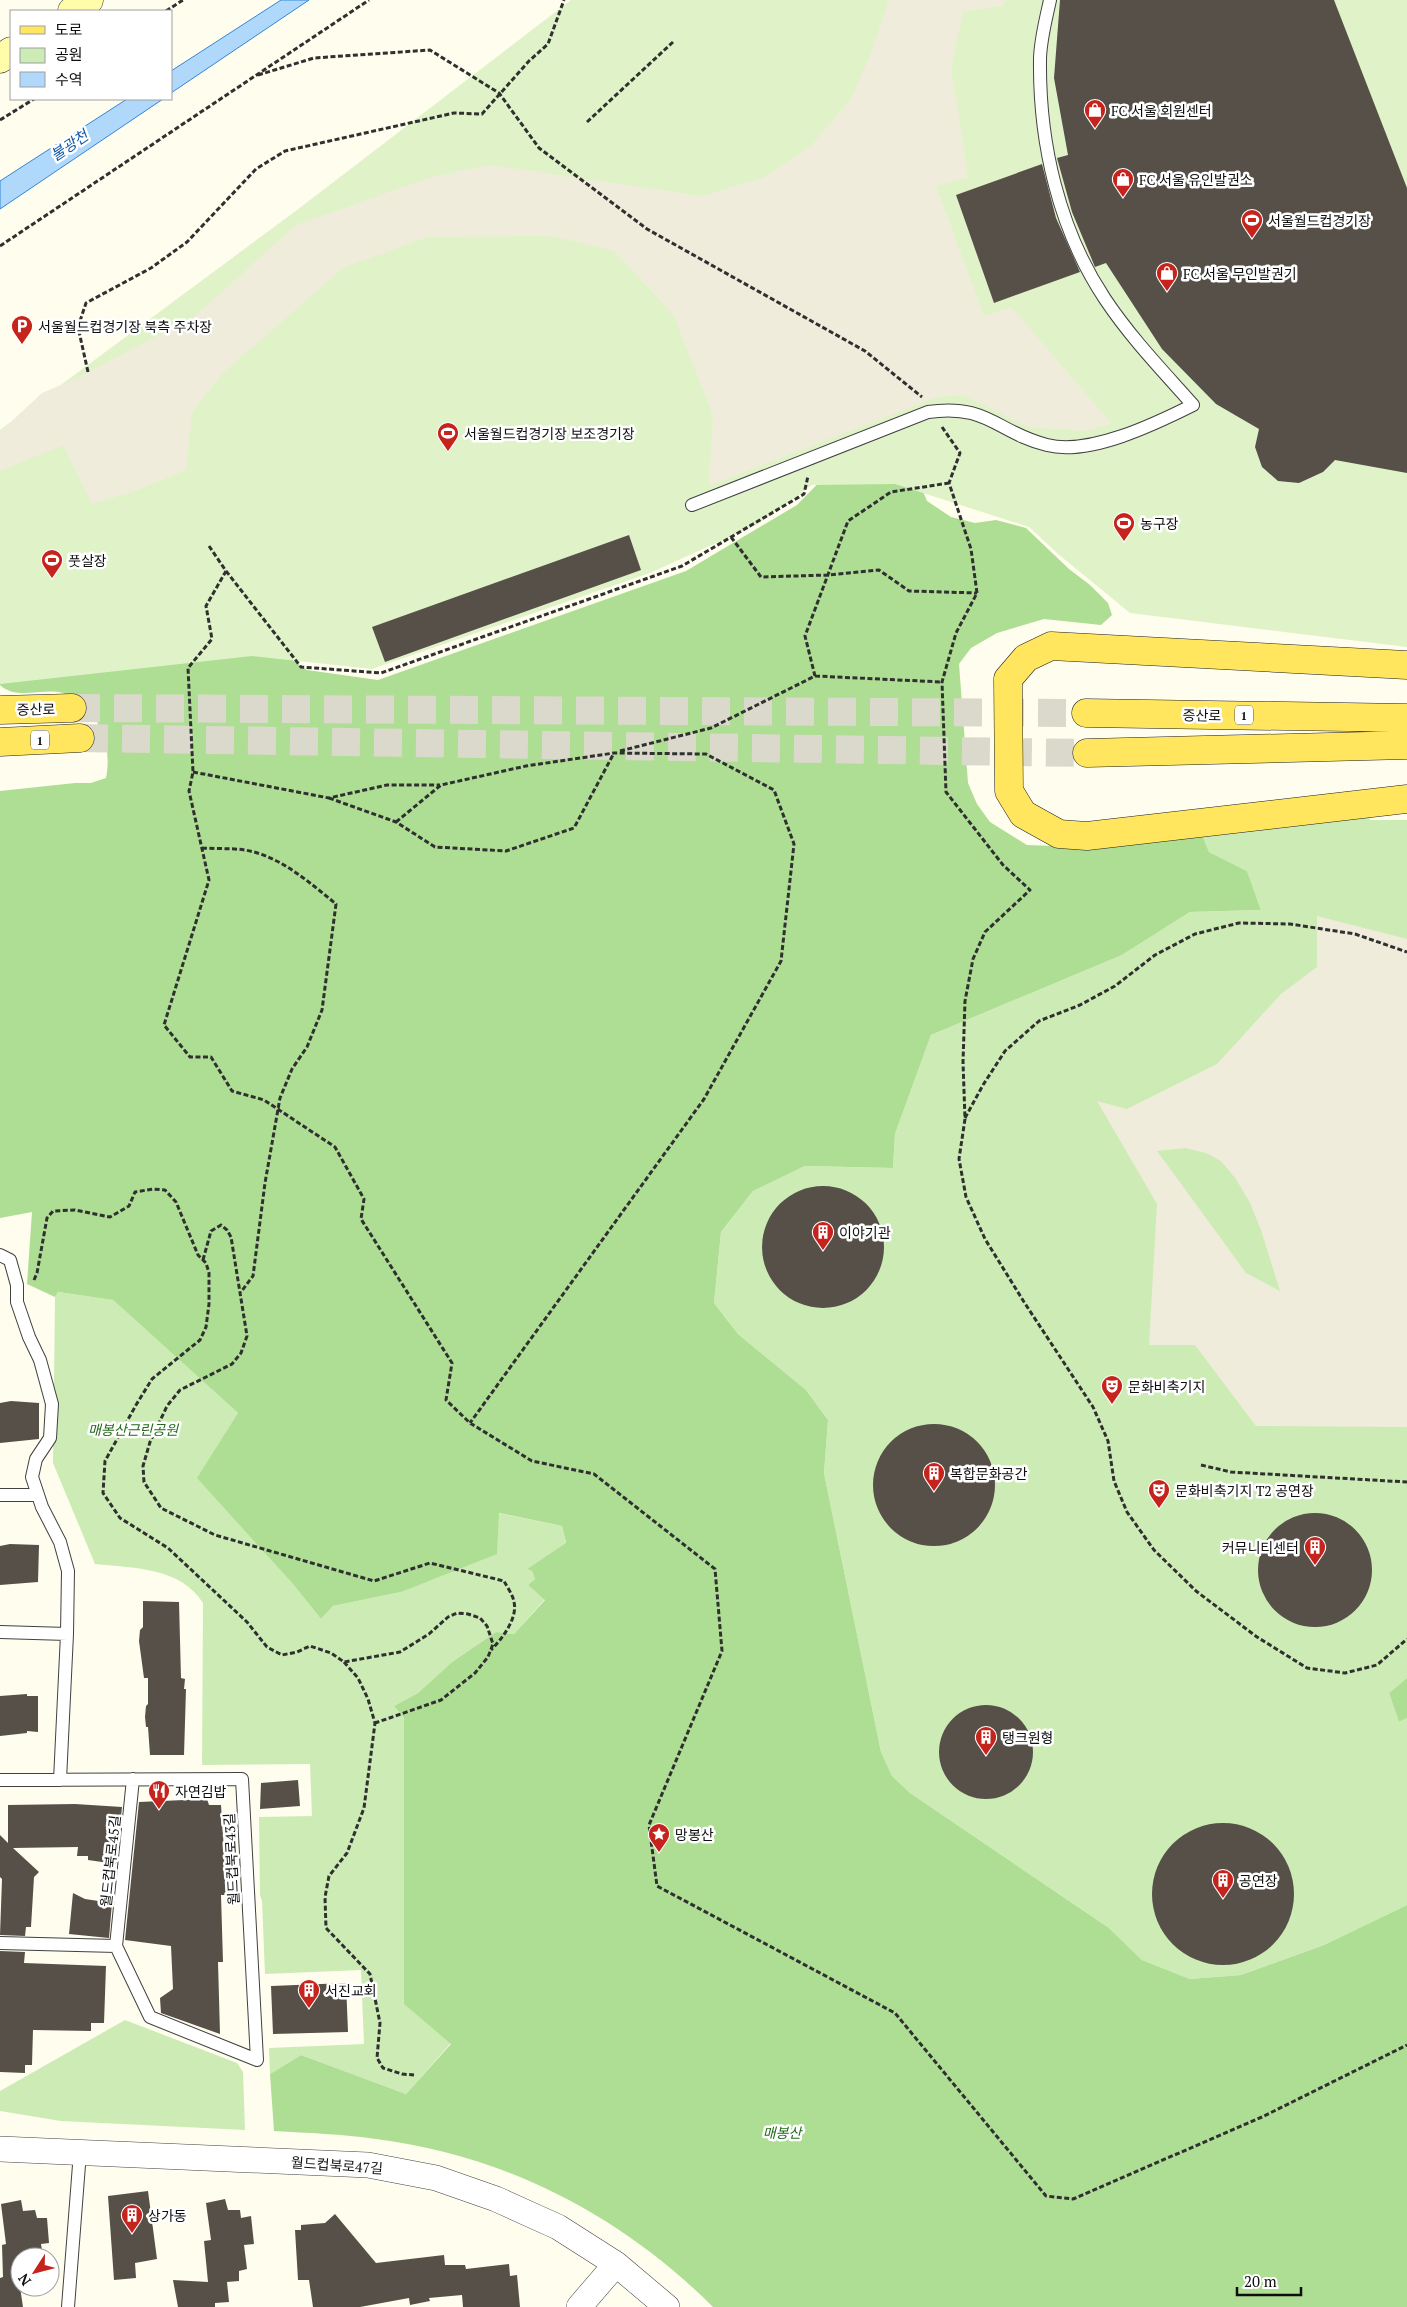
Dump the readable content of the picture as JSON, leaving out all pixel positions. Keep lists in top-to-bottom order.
{
  "streets": {
    "main road": ["증산로", "1"],
    "street": ["월드컵북로47길"],
    "lane": ["월드컵북로43길", "월드컵북로45길"]
  },
  "crossings": [
    ["월드컵북로43길", "월드컵북로45길"]
  ],
  "water": ["불광천"],
  "parks": ["매봉산근린공원", "매봉산"],
  "places": {
    "shop": ["FC 서울 회원센터", "FC 서울 유인발권소", "FC 서울 무인발권기"],
    "sports": [
      "서울월드컵경기장",
      "서울월드컵경기장 보조경기장",
      "농구장",
      "풋살장"
    ],
    "parking": ["서울월드컵경기장 북측 주차장"],
    "building": [
      "이야기관",
      "복합문화공간",
      "커뮤니티센터",
      "탱크원형",
      "공연장",
      "서진교회",
      "상가동"
    ],
    "theatre": ["문화비축기지", "문화비축기지 T2 공연장"],
    "restaurant": ["자연김밥"],
    "place": ["망봉산"]
  },
  "legend": ["도로", "공원", "수역"],
  "scale_bar": "20 m",
  "north": "bottom left"
}
